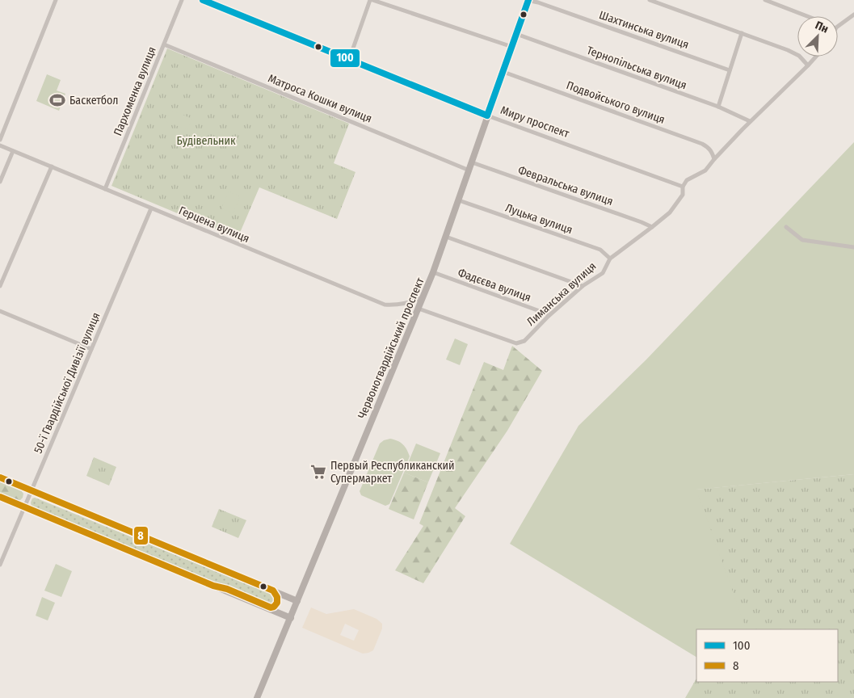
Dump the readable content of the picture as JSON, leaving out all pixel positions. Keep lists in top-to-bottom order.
{
  "streets": {
    "main road": ["Миру проспект", "Червоногвардійський проспект"],
    "street": [
      "Шахтинська вулиця",
      "Тернопільська вулиця",
      "Пархоменка вулиця",
      "Матроса Кошки вулиця",
      "Подвойського вулиця",
      "Февральська вулиця",
      "Луцька вулиця",
      "Герцена вулиця",
      "Фадєєва вулиця",
      "Лиманська вулиця",
      "50-ї Гвардійської Дивізії вулиця"
    ]
  },
  "crossings": [
    ["Шахтинська вулиця", "Червоногвардійський проспект"],
    ["Тернопільська вулиця", "Лиманська вулиця"],
    ["Тернопільська вулиця", "Червоногвардійський проспект"],
    ["Пархоменка вулиця", "Матроса Кошки вулиця"],
    ["Пархоменка вулиця", "Герцена вулиця"],
    ["Матроса Кошки вулиця", "Червоногвардійський проспект"],
    ["Подвойського вулиця", "Лиманська вулиця"],
    ["Подвойського вулиця", "Червоногвардійський проспект"],
    ["Миру проспект", "Лиманська вулиця"],
    ["Миру проспект", "Червоногвардійський проспект"],
    ["Февральська вулиця", "Лиманська вулиця"],
    ["Февральська вулиця", "Червоногвардійський проспект"],
    ["Луцька вулиця", "Лиманська вулиця"],
    ["Луцька вулиця", "Червоногвардійський проспект"],
    ["Герцена вулиця", "Червоногвардійський проспект"],
    ["Герцена вулиця", "50-ї Гвардійської Дивізії вулиця"],
    ["Фадєєва вулиця", "Лиманська вулиця"],
    ["Фадєєва вулиця", "Червоногвардійський проспект"],
    ["Лиманська вулиця", "Червоногвардійський проспект"]
  ],
  "parks": ["Будівельник"],
  "places": {
    "sports": ["Баскетбол"],
    "supermarket": ["Первый Республиканский Супермаркет"]
  },
  "lines": ["transit line 100", "transit line 8"],
  "legend": ["100", "8"],
  "north": "top right"
}
